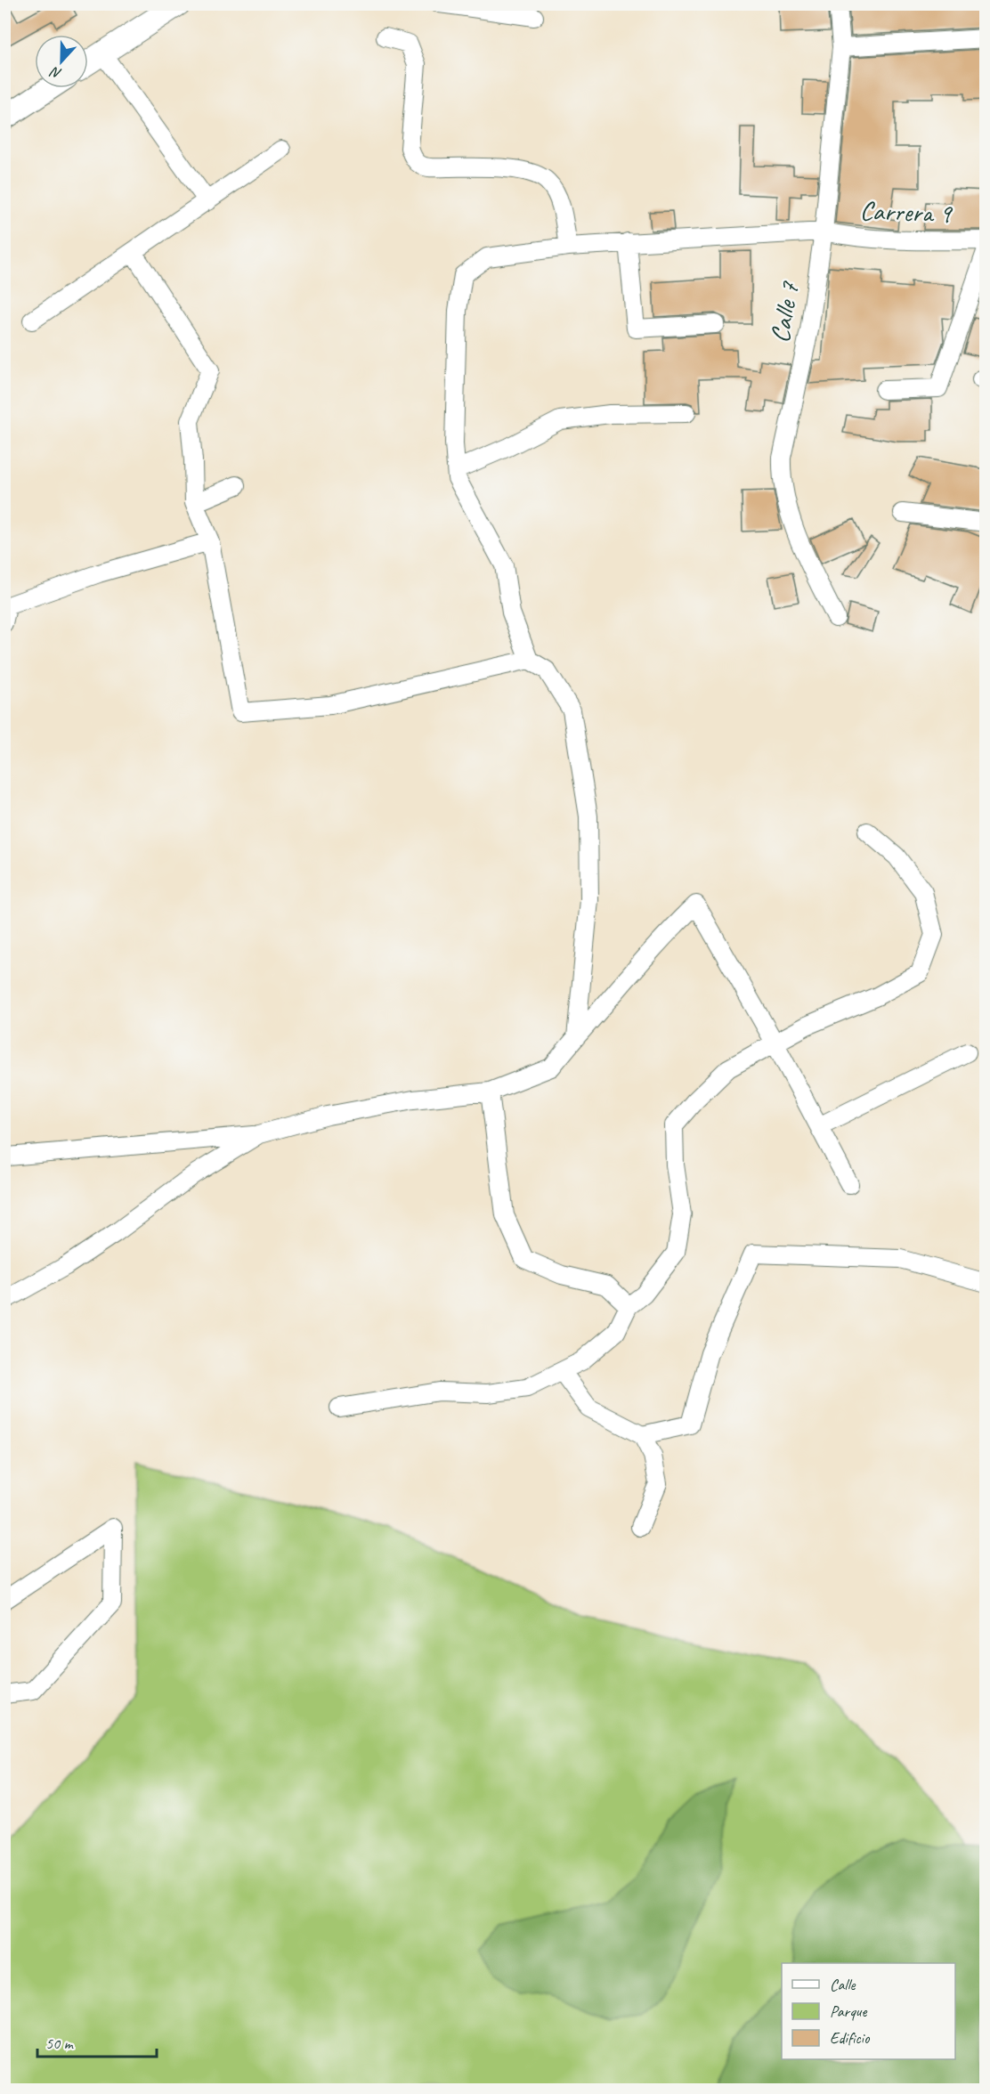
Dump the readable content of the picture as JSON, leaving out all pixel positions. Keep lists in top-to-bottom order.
{
  "streets": {
    "street": ["Carrera 9", "Calle 7"]
  },
  "crossings": [
    ["Carrera 9", "Calle 7"]
  ],
  "legend": ["Calle", "Parque", "Edificio"],
  "scale_bar": "50 m",
  "north": "bottom"
}
